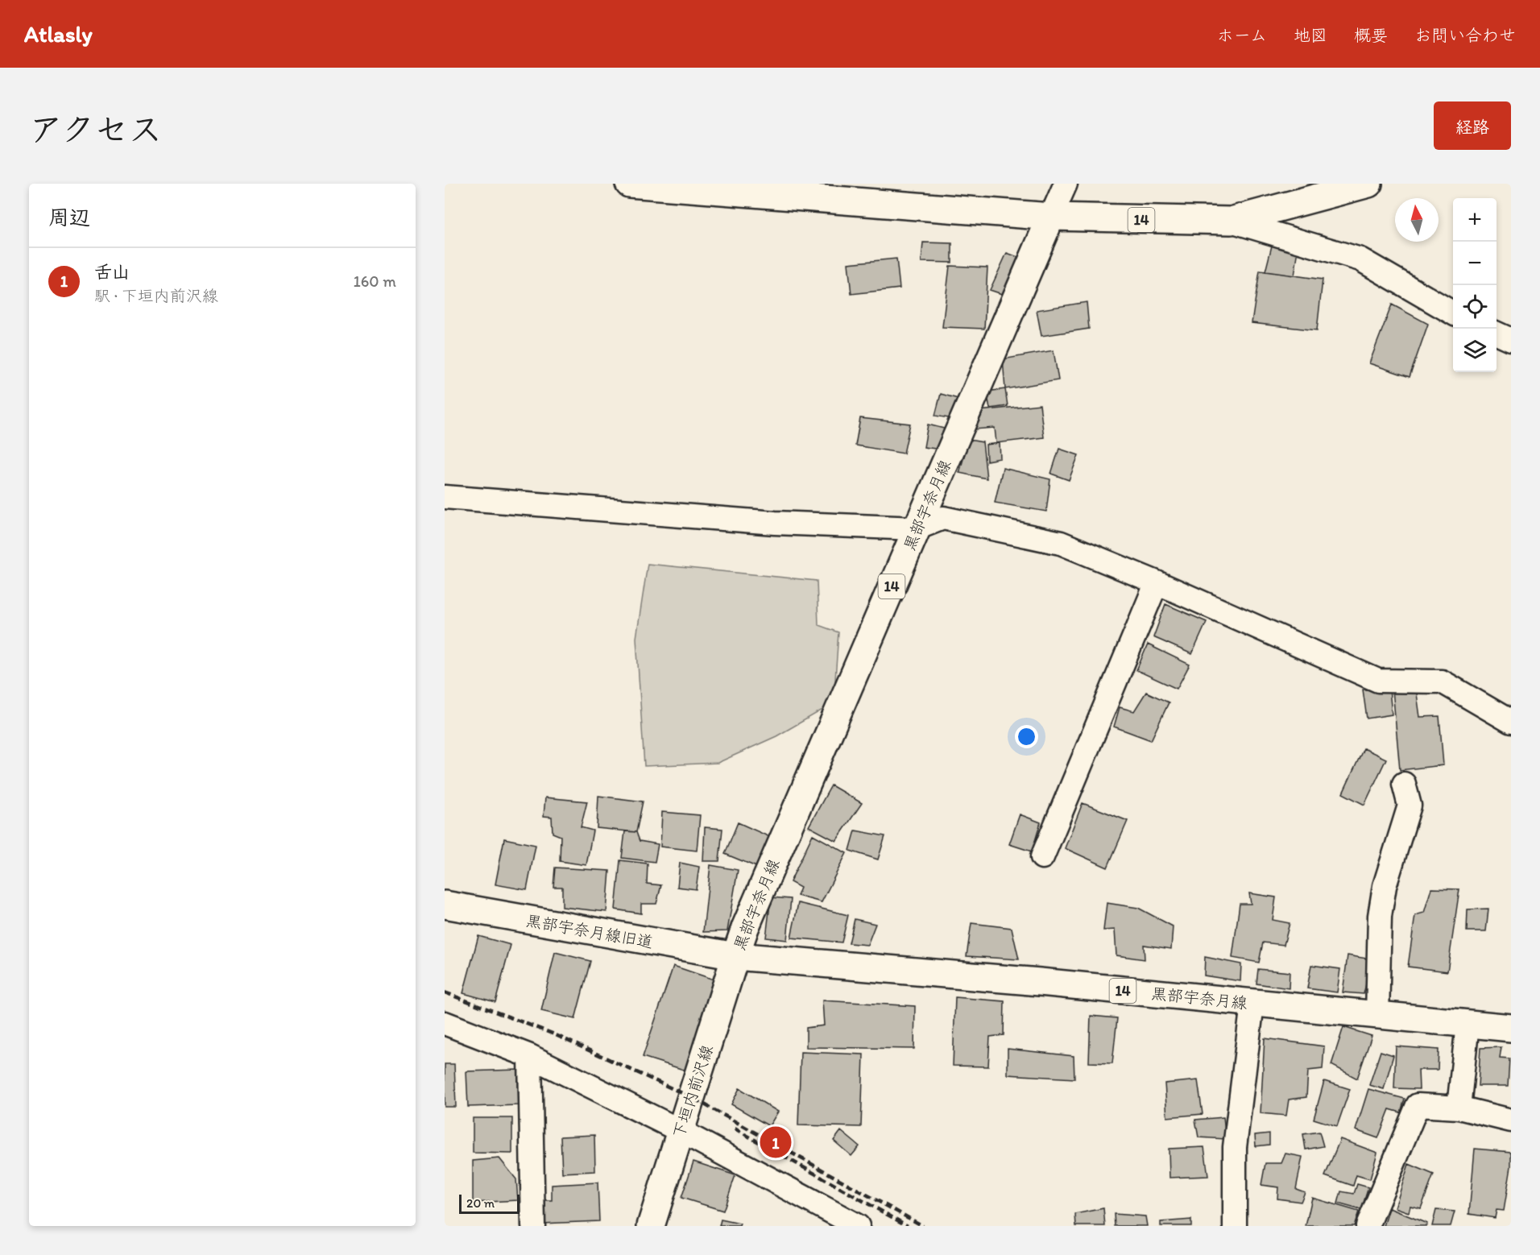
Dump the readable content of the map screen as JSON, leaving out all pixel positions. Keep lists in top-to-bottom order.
{
  "streets": {
    "main road": [
      "14",
      "黒部宇奈月線",
      "黒部宇奈月線旧道",
      "下垣内前沢線"
    ]
  },
  "crossings": [
    ["14", "黒部宇奈月線"],
    ["黒部宇奈月線", "黒部宇奈月線旧道"],
    ["黒部宇奈月線", "下垣内前沢線"],
    ["黒部宇奈月線旧道", "下垣内前沢線"]
  ],
  "scale_bar": "20 m",
  "north": "top",
  "page": {
    "header": "Atlasly",
    "nav": [
      "ホーム",
      "地図",
      "概要",
      "お問い合わせ"
    ],
    "title": "アクセス",
    "buttons": "経路",
    "heading": "周辺",
    "map_buttons": ["+", "−"],
    "list": [
      {
        "mark": "1",
        "name": "舌山",
        "note": "駅 · 下垣内前沢線",
        "value": "160 m"
      }
    ],
    "pins": "1",
    "scale": "20 m"
  }
}
